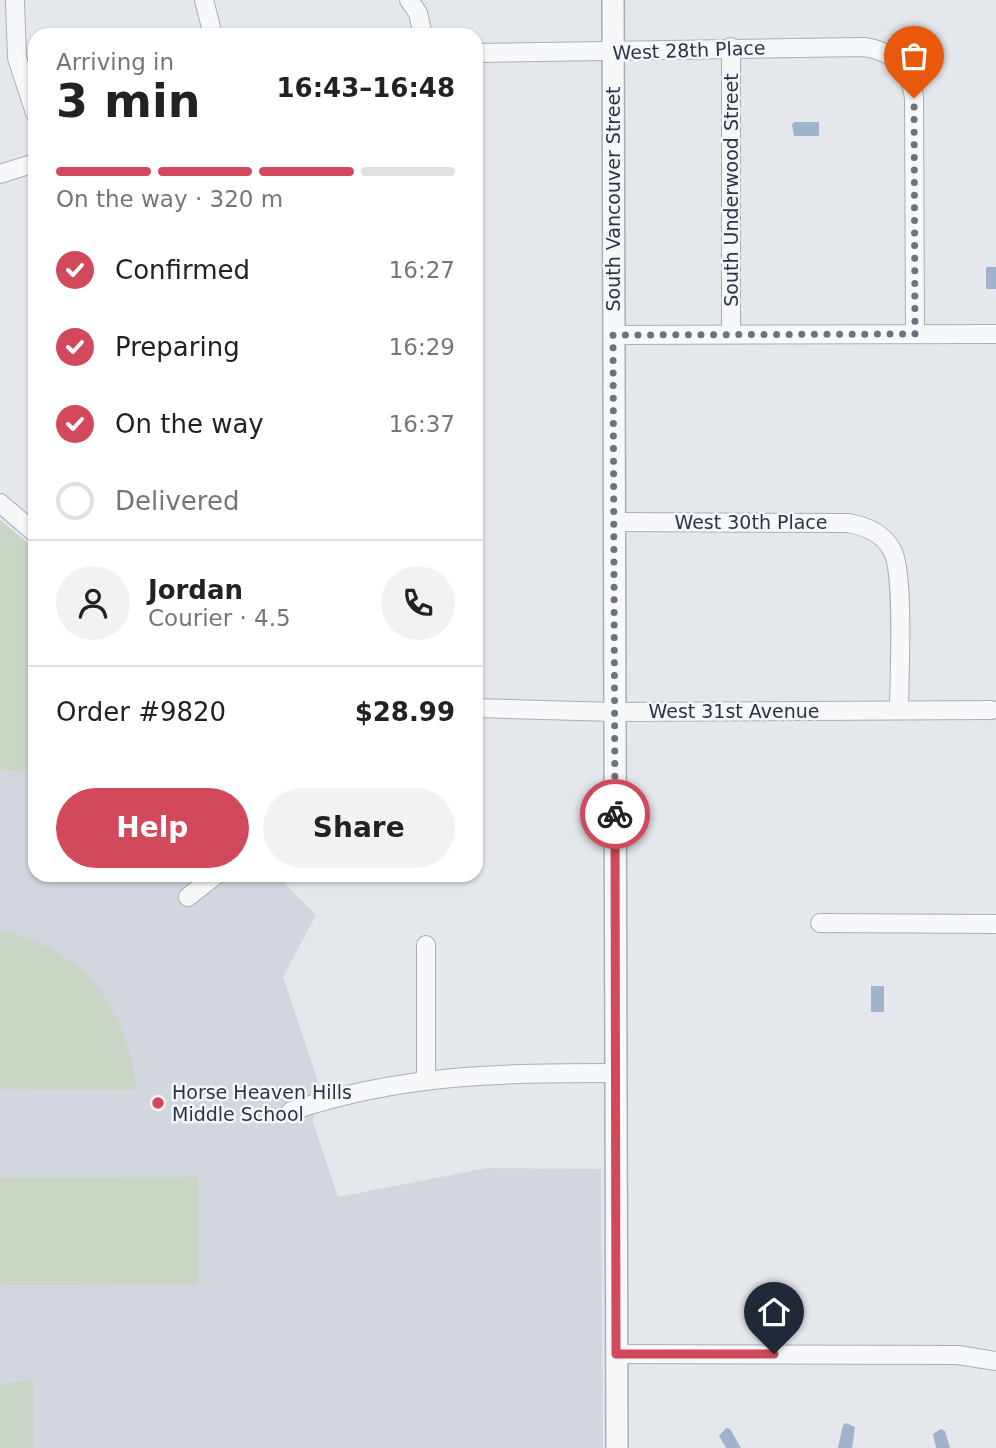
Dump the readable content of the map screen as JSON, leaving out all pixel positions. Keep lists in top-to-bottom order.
{
  "streets": {
    "street": [
      "West 28th Place",
      "South Underwood Street",
      "South Vancouver Street",
      "West 30th Place",
      "West 31st Avenue"
    ]
  },
  "crossings": [
    ["West 28th Place", "South Underwood Street"],
    ["West 28th Place", "South Vancouver Street"],
    ["South Vancouver Street", "West 30th Place"],
    ["South Vancouver Street", "West 31st Avenue"],
    ["West 30th Place", "West 31st Avenue"]
  ],
  "places": ["Horse Heaven Hills Middle School"],
  "page": {
    "heading": ["3 min", "Arriving in", "16:43–16:48"],
    "panel": [
      "Jordan",
      "Courier · 4.5",
      "Order #9820",
      "$28.99"
    ],
    "bar": "On the way · 320 m",
    "list": [
      ["Confirmed", "16:27"],
      ["Preparing", "16:29"],
      ["On the way", "16:37"],
      "Delivered"
    ],
    "buttons": ["Help", "Share"]
  }
}
